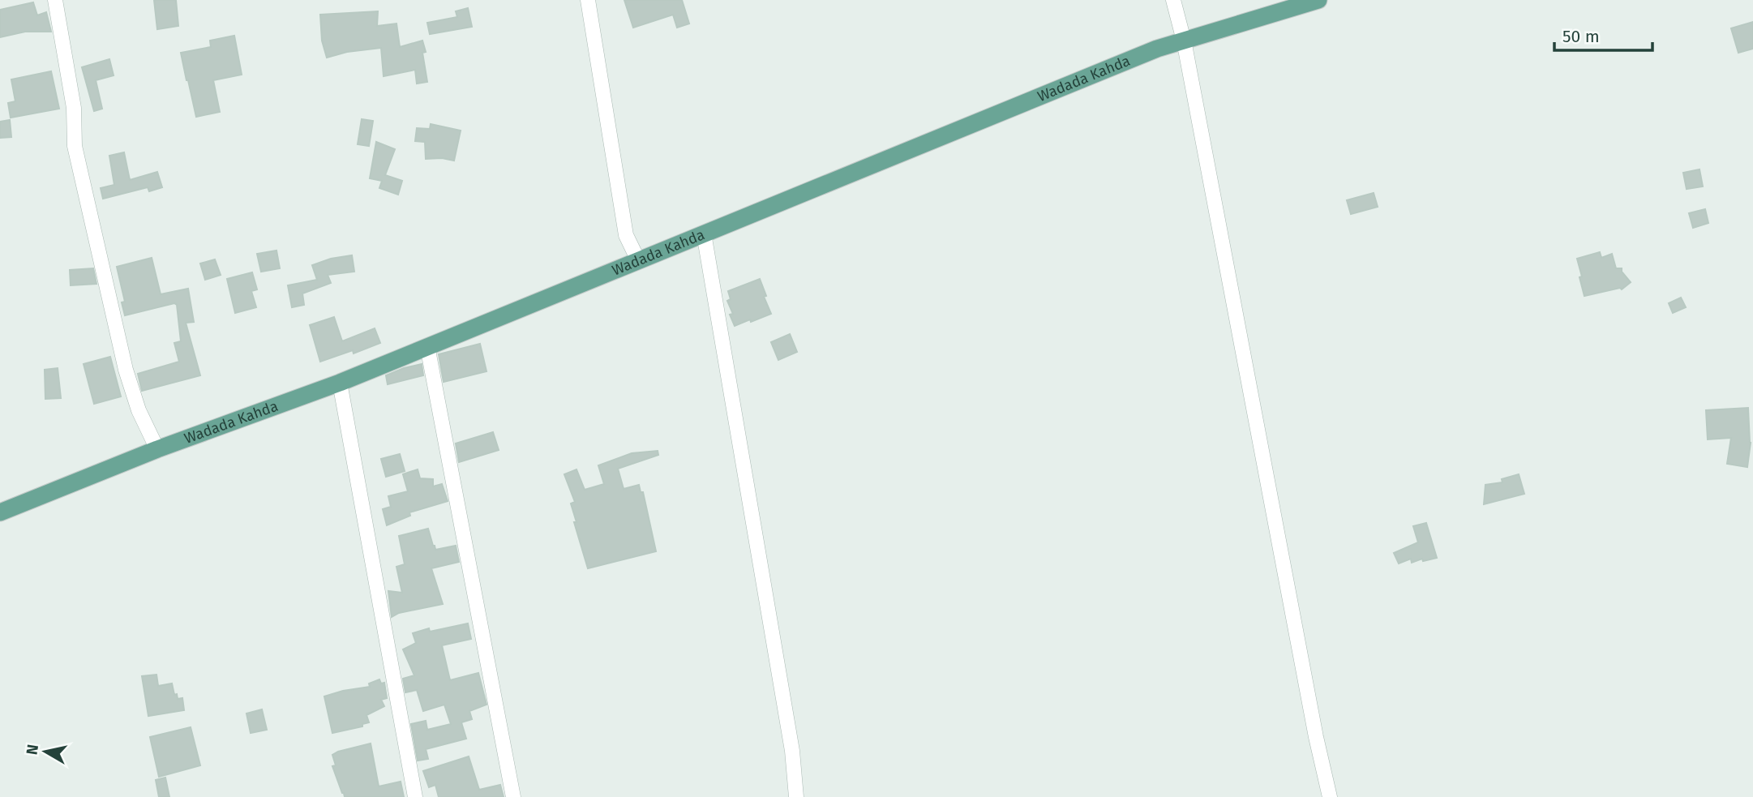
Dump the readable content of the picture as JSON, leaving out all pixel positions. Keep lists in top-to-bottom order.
{
  "streets": {
    "main road": ["Wadada Kahda"]
  },
  "scale_bar": "50 m",
  "north": "left"
}
